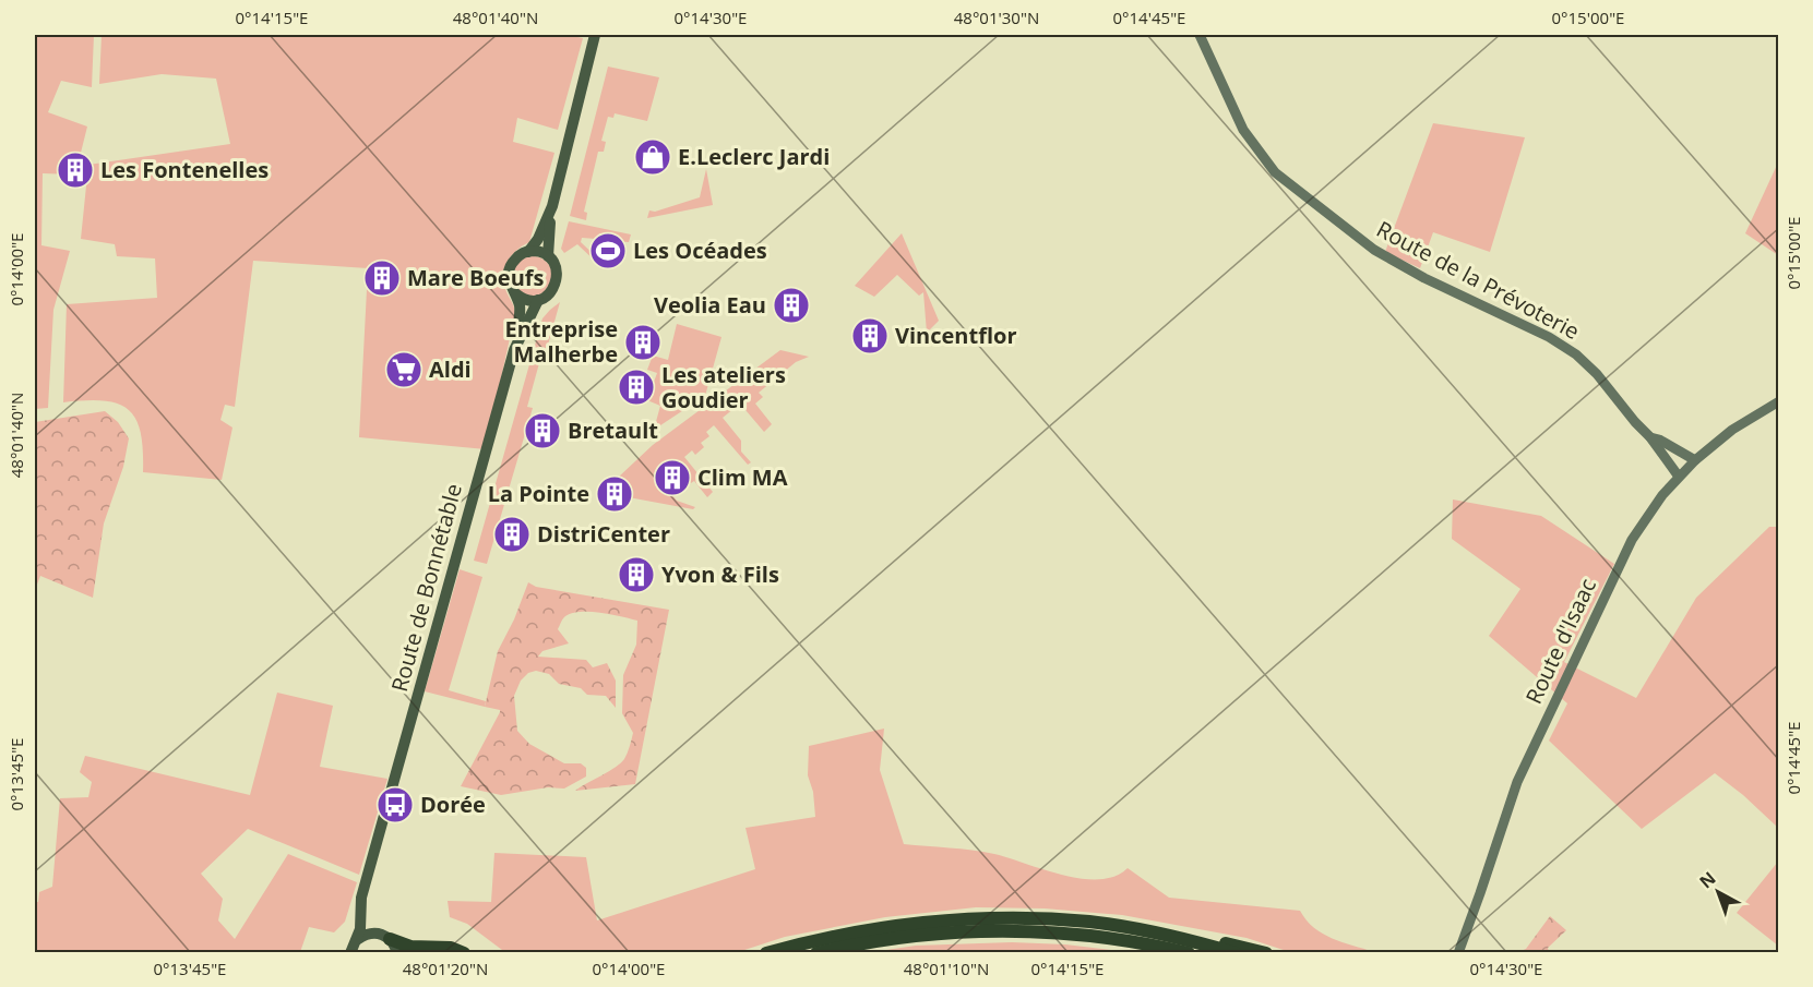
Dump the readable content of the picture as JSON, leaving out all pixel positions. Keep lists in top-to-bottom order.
{
  "streets": {
    "main road": ["Route de Bonnétable"],
    "street": ["Route de la Prévoterie", "Route d'Isaac"]
  },
  "crossings": [
    ["Route de la Prévoterie", "Route d'Isaac"]
  ],
  "places": {
    "shop": ["E.Leclerc Jardi"],
    "building": [
      "Les Fontenelles",
      "Mare Boeufs",
      "Veolia Eau",
      "Vincentflor",
      "Entreprise Malherbe",
      "Les ateliers Goudier",
      "Bretault",
      "Clim MA",
      "La Pointe",
      "DistriCenter",
      "Yvon & Fils"
    ],
    "sports": ["Les Océades"],
    "supermarket": ["Aldi"],
    "bus stop": ["Dorée"]
  },
  "north": "top left",
  "coordinates": [
    "0°14'15\"E",
    "48°01'40\"N",
    "0°14'30\"E",
    "48°01'30\"N",
    "0°14'45\"E",
    "0°15'00\"E",
    "0°14'00\"E",
    "0°13'45\"E",
    "48°01'20\"N",
    "48°01'10\"N"
  ]
}
